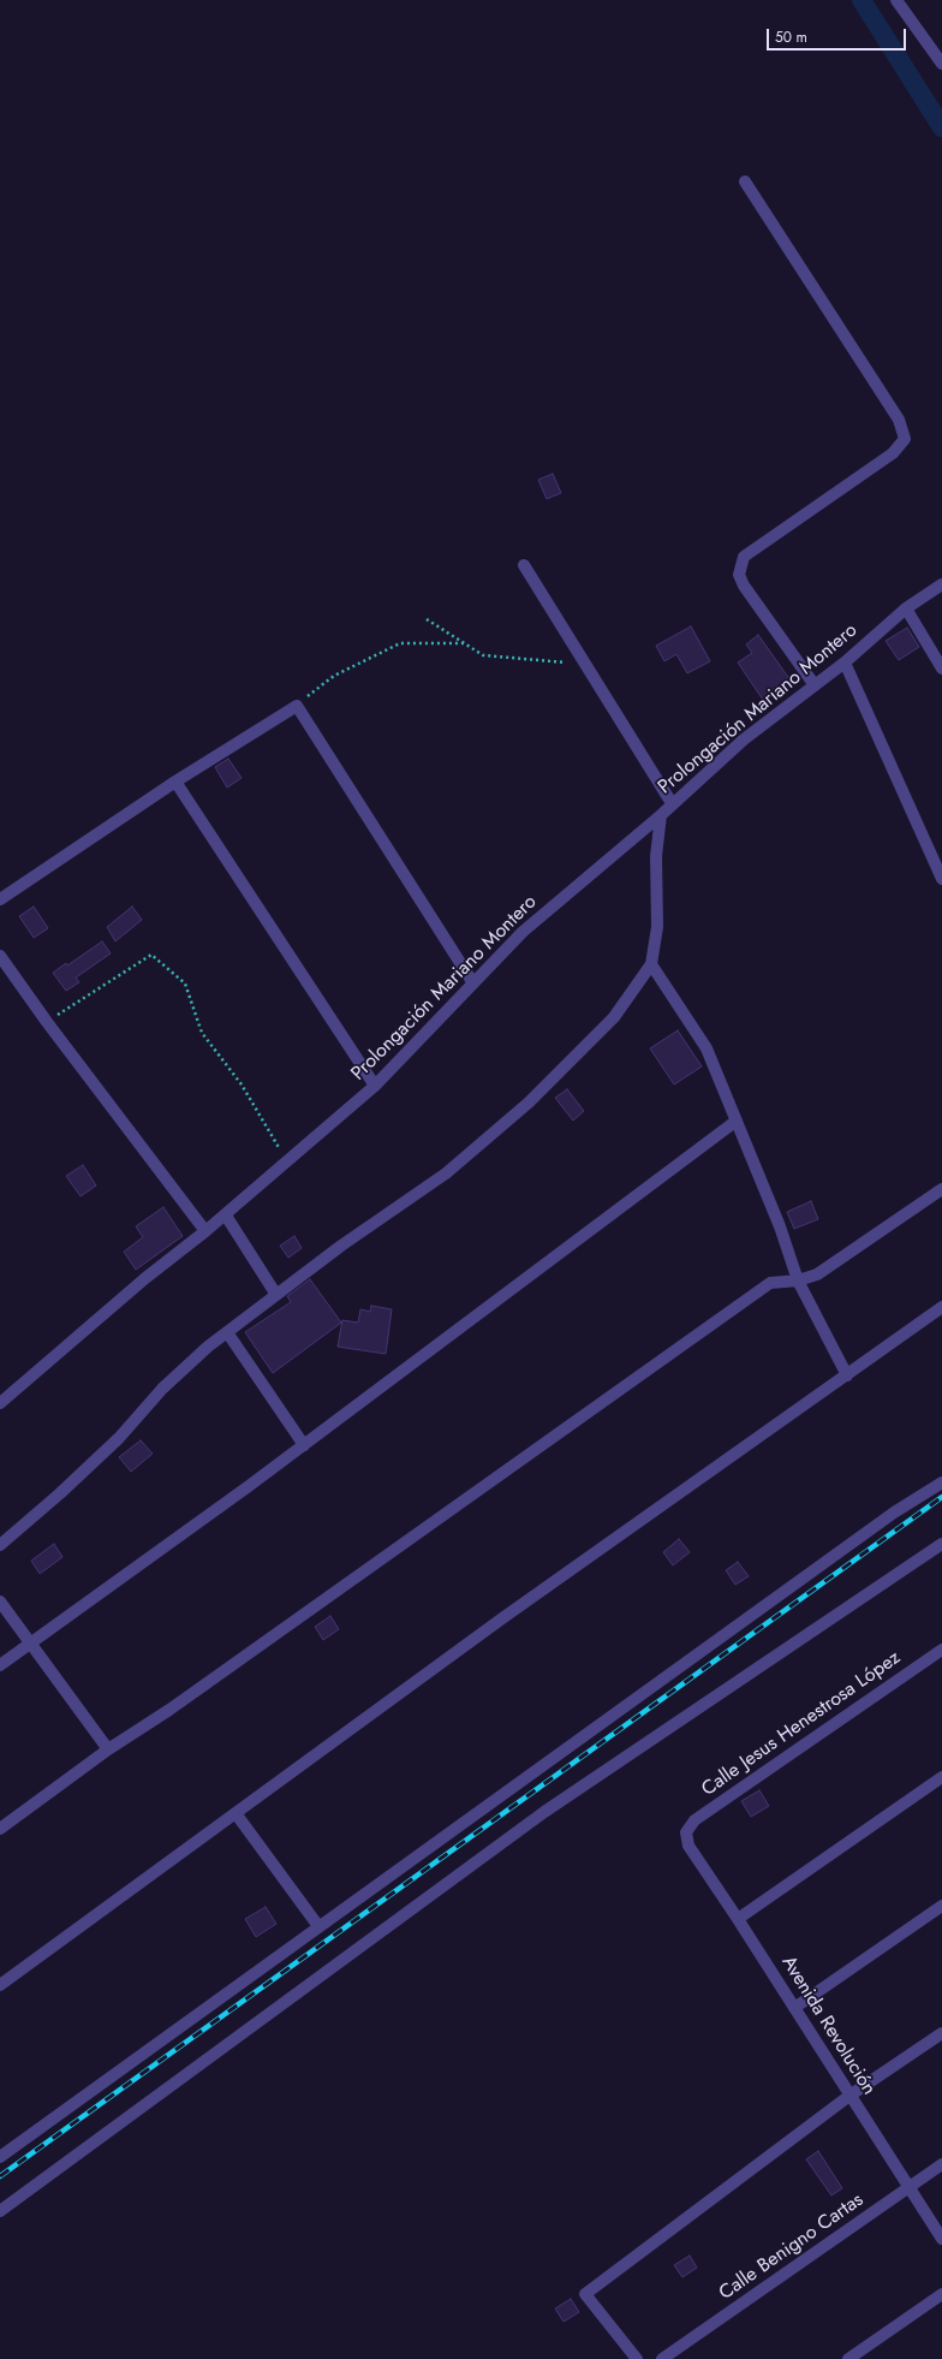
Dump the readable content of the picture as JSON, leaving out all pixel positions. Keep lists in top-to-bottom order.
{
  "streets": {
    "street": [
      "Prolongación Mariano Montero",
      "Calle Jesus Henestrosa López",
      "Avenida Revolución",
      "Calle Benigno Cartas"
    ]
  },
  "crossings": [
    ["Calle Jesus Henestrosa López", "Avenida Revolución"],
    ["Avenida Revolución", "Calle Benigno Cartas"]
  ],
  "scale_bar": "50 m"
}
